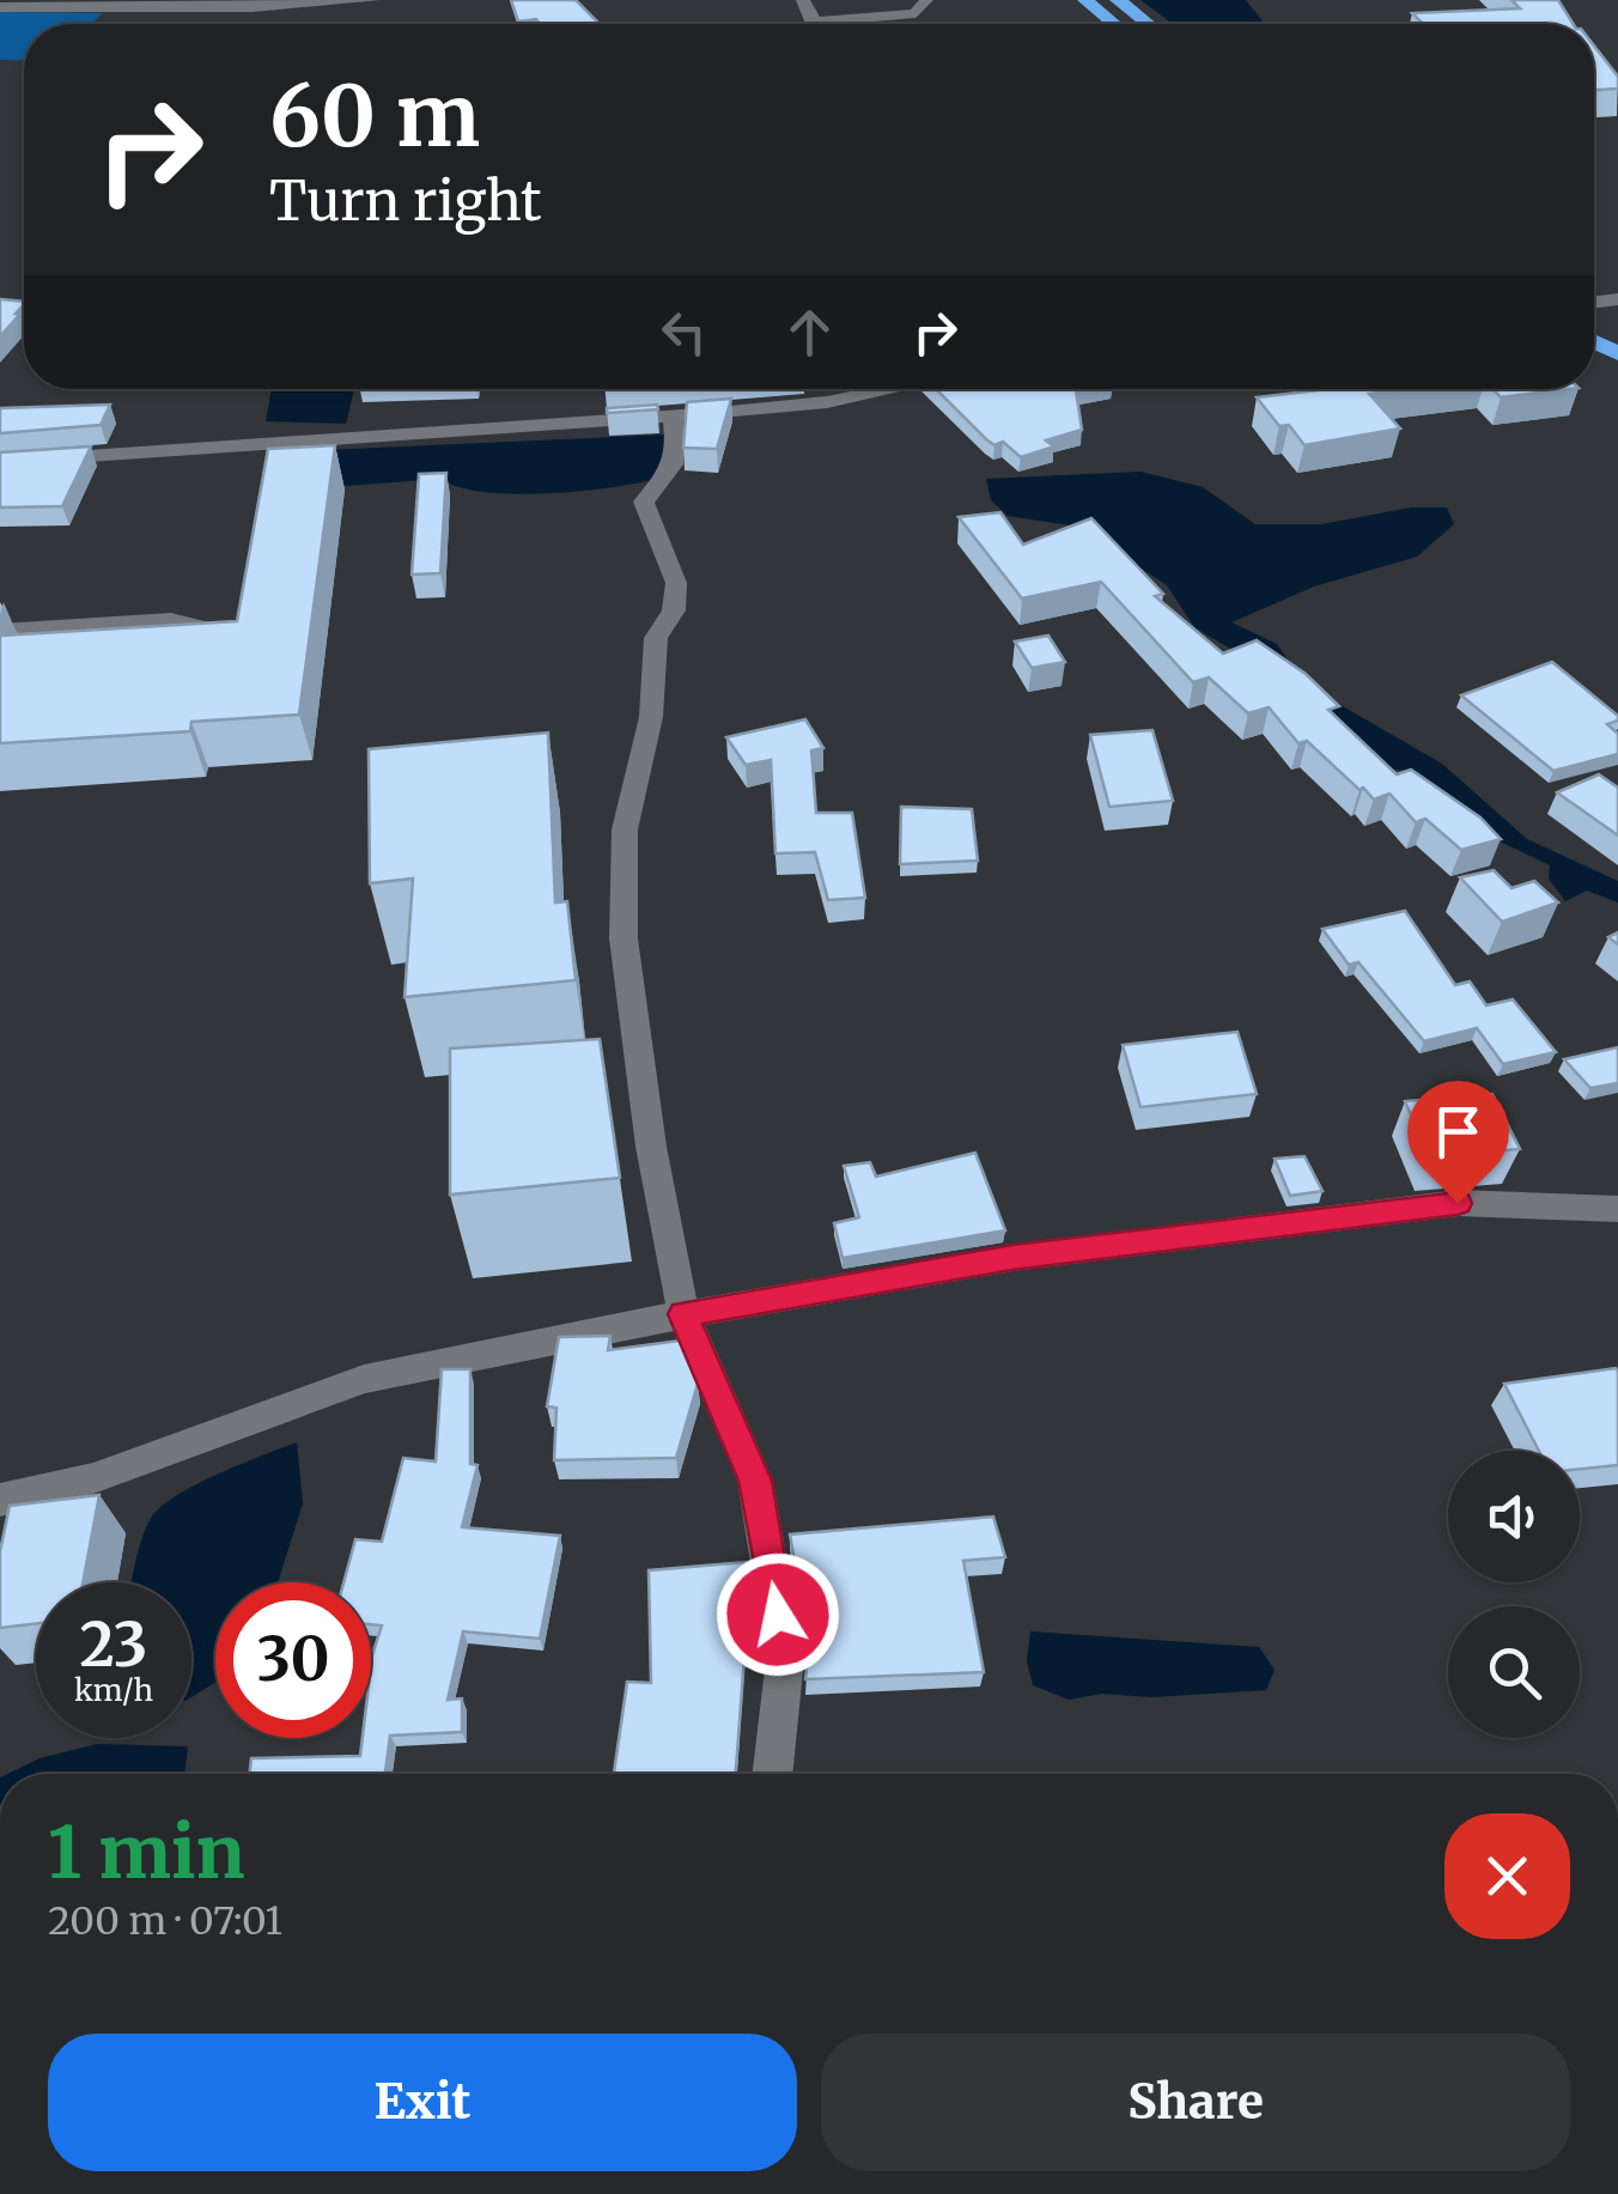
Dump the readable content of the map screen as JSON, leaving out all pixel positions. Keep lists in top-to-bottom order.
{
  "page": {
    "turn": ["60 m", "Turn right"],
    "speed": "23 km/h",
    "limit": "30",
    "heading": ["1 min", "200 m · 07:01"],
    "buttons": ["Exit", "Share"]
  }
}
